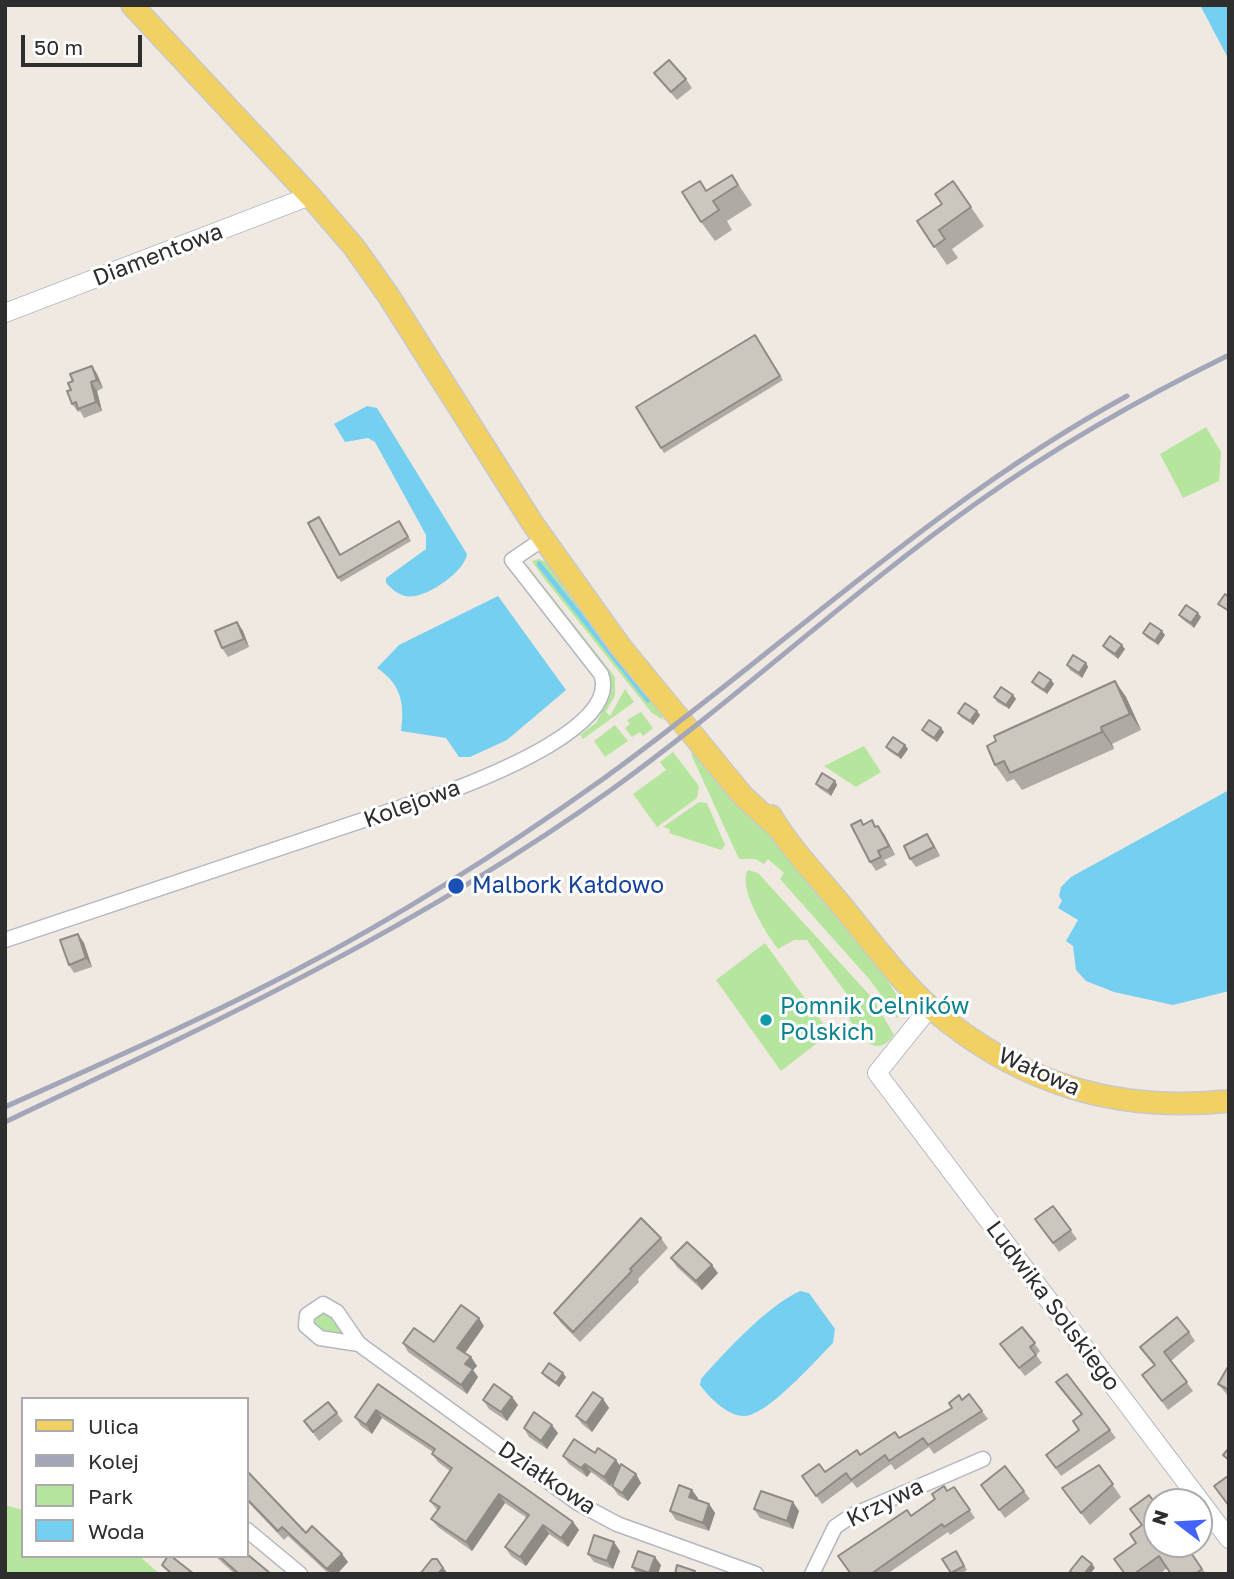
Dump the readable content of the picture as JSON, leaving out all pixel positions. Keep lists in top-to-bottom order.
{
  "streets": {
    "main road": ["Wałowa"],
    "street": [
      "Diamentowa",
      "Kolejowa",
      "Ludwika Solskiego",
      "Działkowa",
      "Krzywa"
    ]
  },
  "crossings": [
    ["Diamentowa", "Wałowa"],
    ["Kolejowa", "Wałowa"],
    ["Wałowa", "Ludwika Solskiego"]
  ],
  "places": ["Malbork Kałdowo", "Pomnik Celników Polskich"],
  "legend": [
    "Ulica",
    "Kolej",
    "Park",
    "Woda"
  ],
  "scale_bar": "50 m",
  "north": "left"
}
